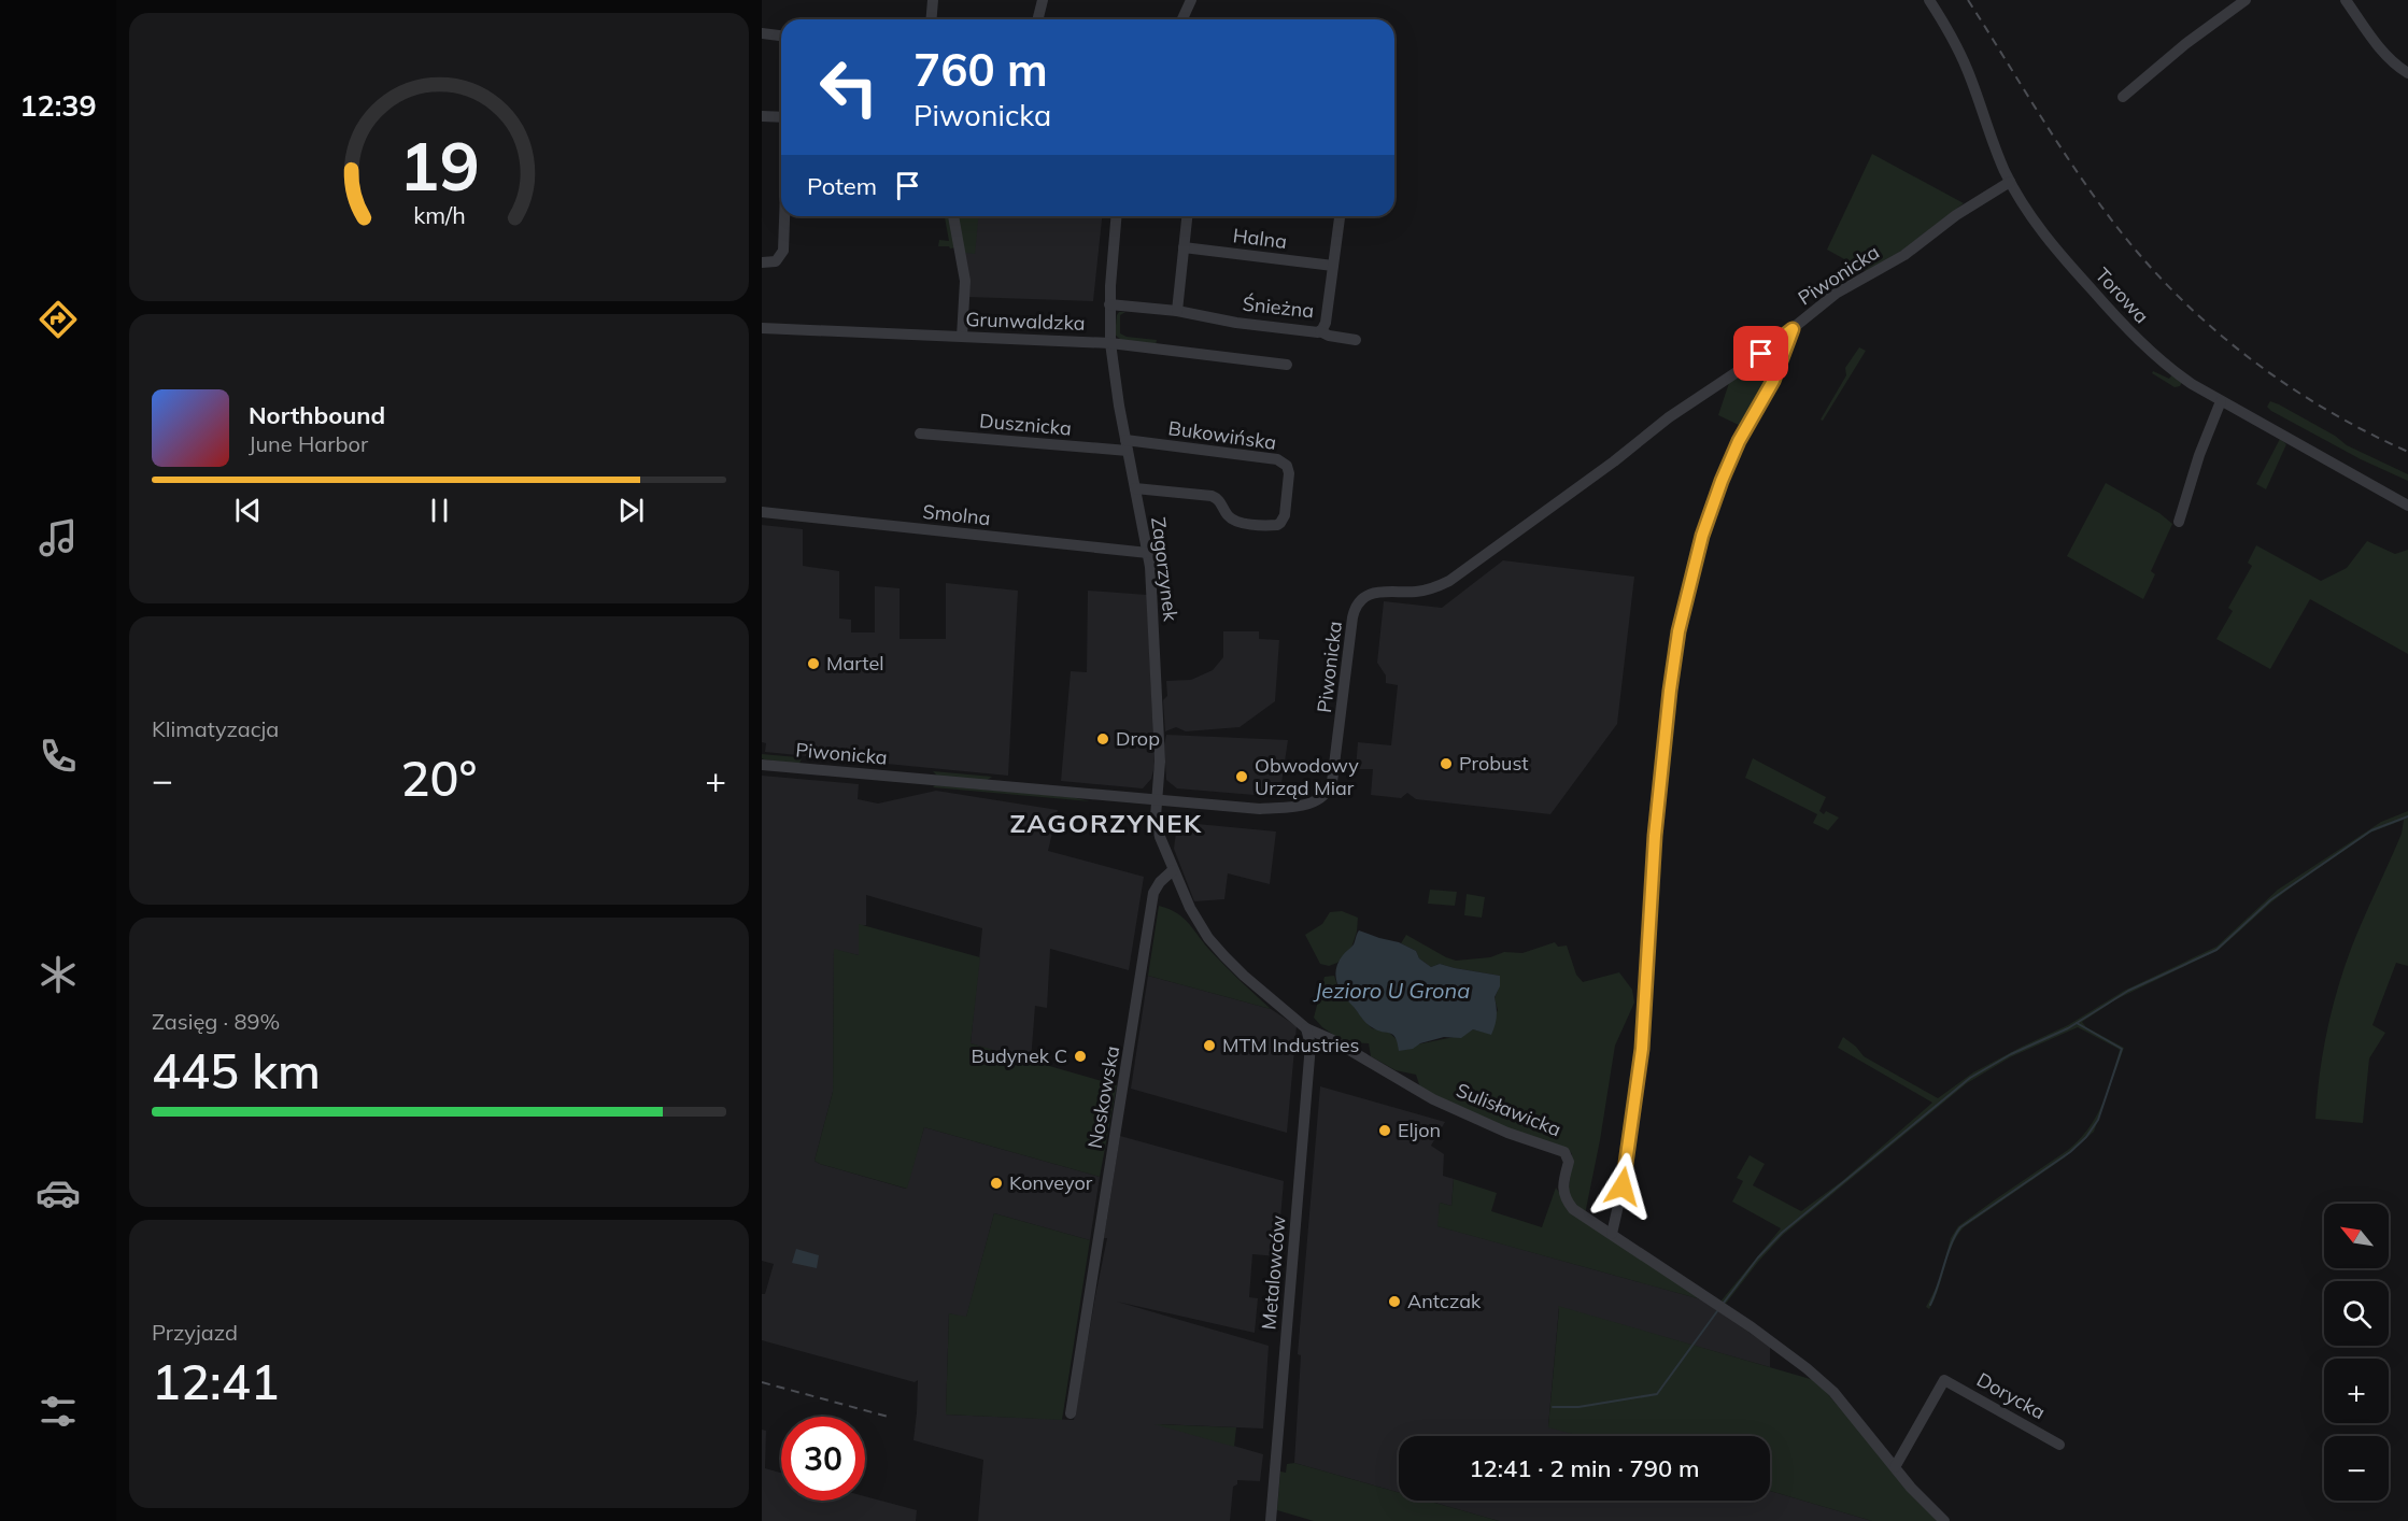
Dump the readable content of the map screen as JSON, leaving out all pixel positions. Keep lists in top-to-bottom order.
{
  "streets": {
    "street": [
      "Halna",
      "Piwonicka",
      "Torowa",
      "Śnieżna",
      "Grunwaldzka",
      "Dusznicka",
      "Bukowińska",
      "Smolna",
      "Zagorzynek",
      "Noskowska",
      "Sulisławicka",
      "Metalowców",
      "Dorycka"
    ]
  },
  "crossings": [
    ["Halna", "Śnieżna"],
    ["Piwonicka", "Torowa"],
    ["Piwonicka", "Zagorzynek"],
    ["Piwonicka", "Sulisławicka"],
    ["Śnieżna", "Zagorzynek"],
    ["Grunwaldzka", "Zagorzynek"],
    ["Dusznicka", "Bukowińska"],
    ["Dusznicka", "Zagorzynek"],
    ["Bukowińska", "Zagorzynek"],
    ["Smolna", "Zagorzynek"],
    ["Zagorzynek", "Sulisławicka"],
    ["Noskowska", "Sulisławicka"],
    ["Sulisławicka", "Metalowców"],
    ["Sulisławicka", "Dorycka"]
  ],
  "districts": ["ZAGORZYNEK"],
  "water": ["Jezioro U Grona"],
  "places": [
    "Martel",
    "Drop",
    "Probust",
    "Obwodowy Urząd Miar",
    "MTM Industries",
    "Budynek C",
    "Eljon",
    "Konveyor",
    "Antczak"
  ],
  "north": "top left",
  "page": {
    "tabs": "12:39",
    "turn": ["760 m", "Piwonicka"],
    "then": "Potem",
    "song": ["Northbound", "June Harbor"],
    "tile": [
      "Klimatyzacja",
      ["Zasięg · 89%", "445 km"],
      ["Przyjazd", "12:41"]
    ],
    "heat": ["−", "20°", "+"],
    "map_buttons": ["+", "−"],
    "limit": "30",
    "trip": "12:41 · 2 min · 790 m",
    "gauge": ["19", "km/h"]
  }
}
